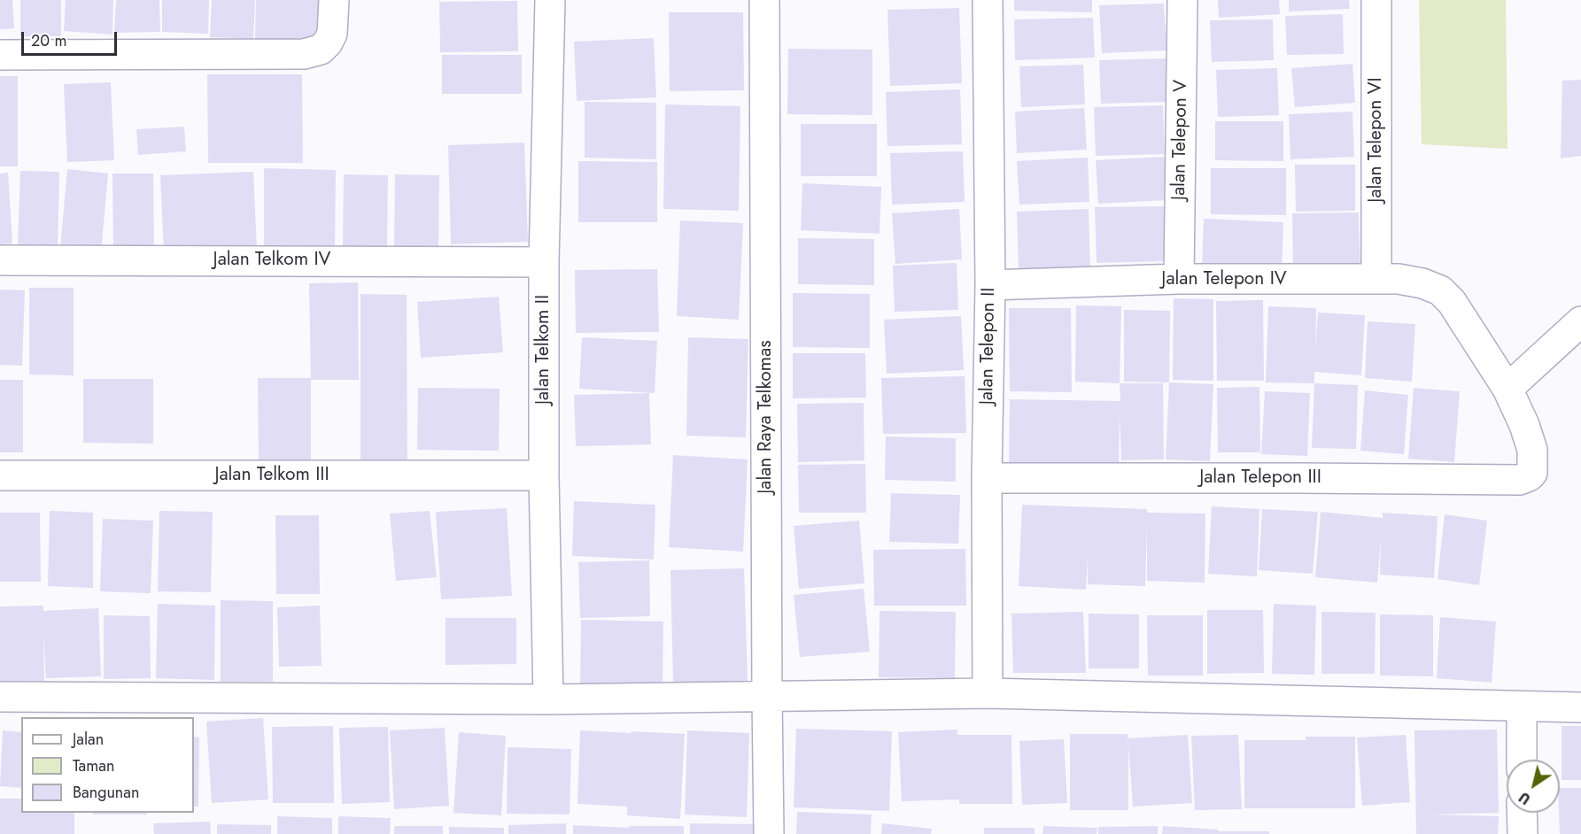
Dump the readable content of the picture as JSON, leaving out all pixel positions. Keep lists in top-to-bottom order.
{
  "streets": {
    "street": [
      "Jalan Telepon V",
      "Jalan Telepon VI",
      "Jalan Telkom IV",
      "Jalan Telepon IV",
      "Jalan Telepon II",
      "Jalan Telkom II",
      "Jalan Raya Telkomas",
      "Jalan Telkom III",
      "Jalan Telepon III"
    ]
  },
  "crossings": [
    ["Jalan Telepon V", "Jalan Telepon IV"],
    ["Jalan Telepon VI", "Jalan Telepon IV"],
    ["Jalan Telkom IV", "Jalan Telkom II"],
    ["Jalan Telepon IV", "Jalan Telepon II"],
    ["Jalan Telepon IV", "Jalan Telepon III"],
    ["Jalan Telepon II", "Jalan Telepon III"],
    ["Jalan Telkom II", "Jalan Telkom III"]
  ],
  "legend": ["Jalan", "Taman", "Bangunan"],
  "scale_bar": "20 m",
  "north": "bottom left"
}
